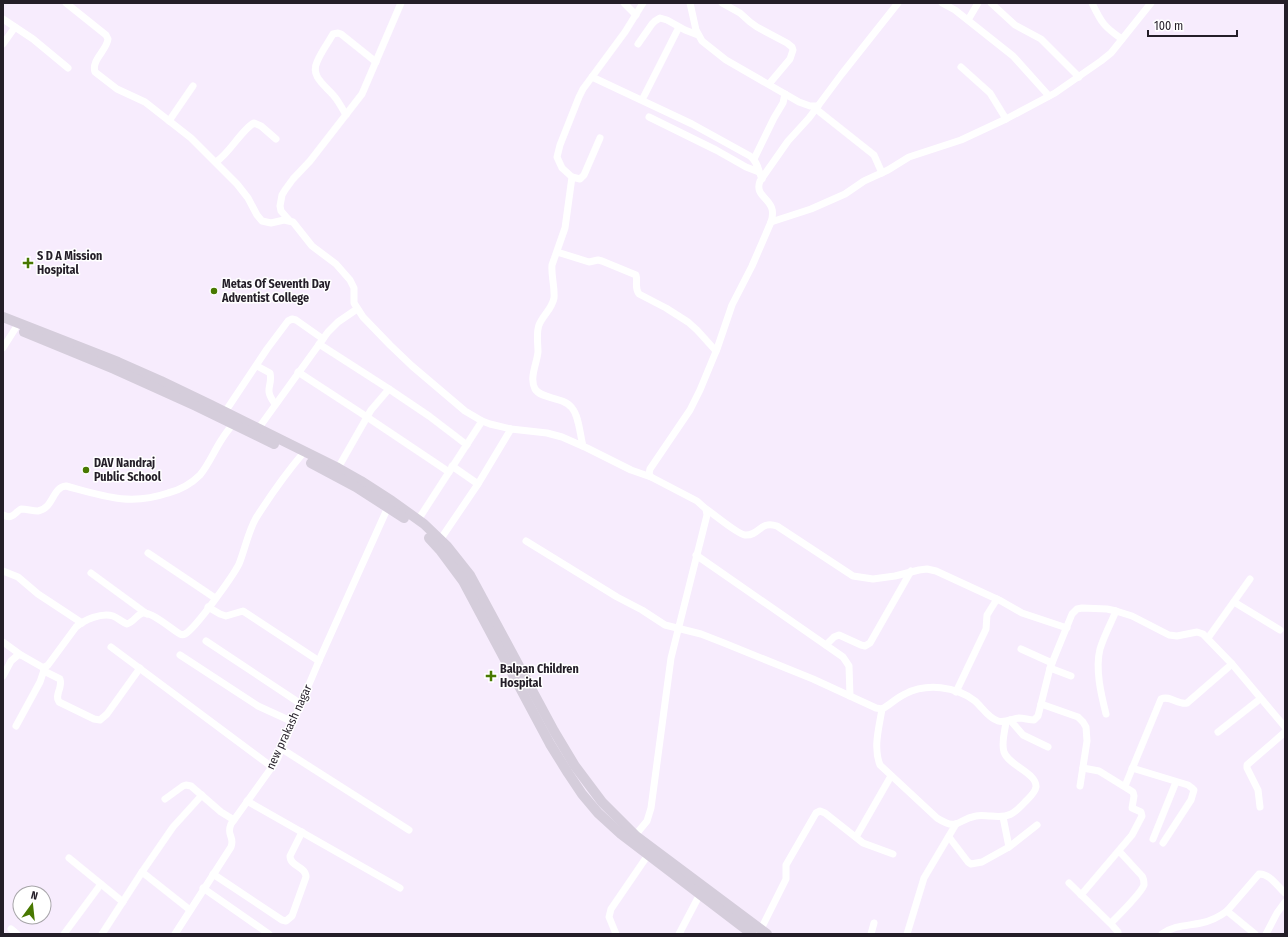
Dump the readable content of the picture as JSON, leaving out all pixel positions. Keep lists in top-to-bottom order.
{
  "streets": {
    "street": ["new prakash nagar"]
  },
  "places": {
    "health": ["S D A Mission Hospital", "Balpan Children Hospital"],
    "other": ["Metas Of Seventh Day Adventist College", "DAV Nandraj Public School"]
  },
  "scale_bar": "100 m",
  "north": "top"
}
